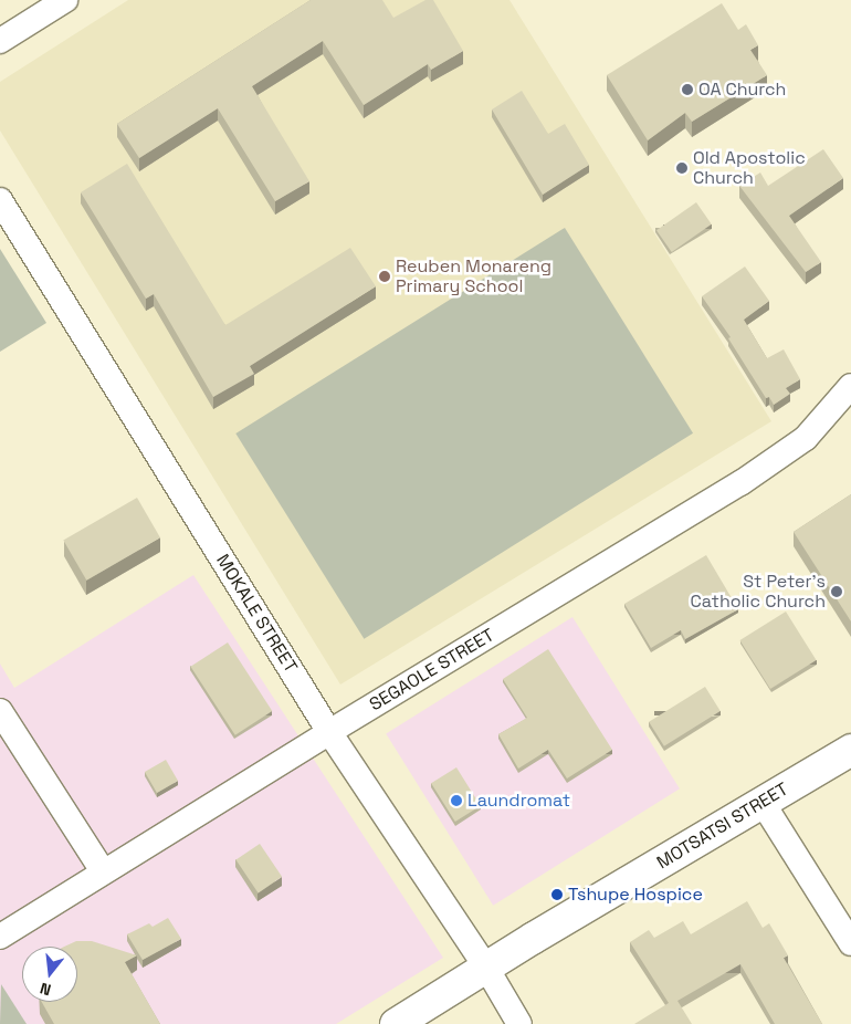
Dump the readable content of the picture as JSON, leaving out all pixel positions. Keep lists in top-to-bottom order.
{
  "streets": {
    "street": ["MOKALE STREET", "SEGAOLE STREET", "MOTSATSI STREET"]
  },
  "crossings": [
    ["MOKALE STREET", "SEGAOLE STREET"],
    ["MOKALE STREET", "MOTSATSI STREET"]
  ],
  "places": [
    "OA Church",
    "Old Apostolic Church",
    "Reuben Monareng Primary School",
    "St Peter's Catholic Church",
    "Laundromat",
    "Tshupe Hospice"
  ],
  "north": "bottom"
}
